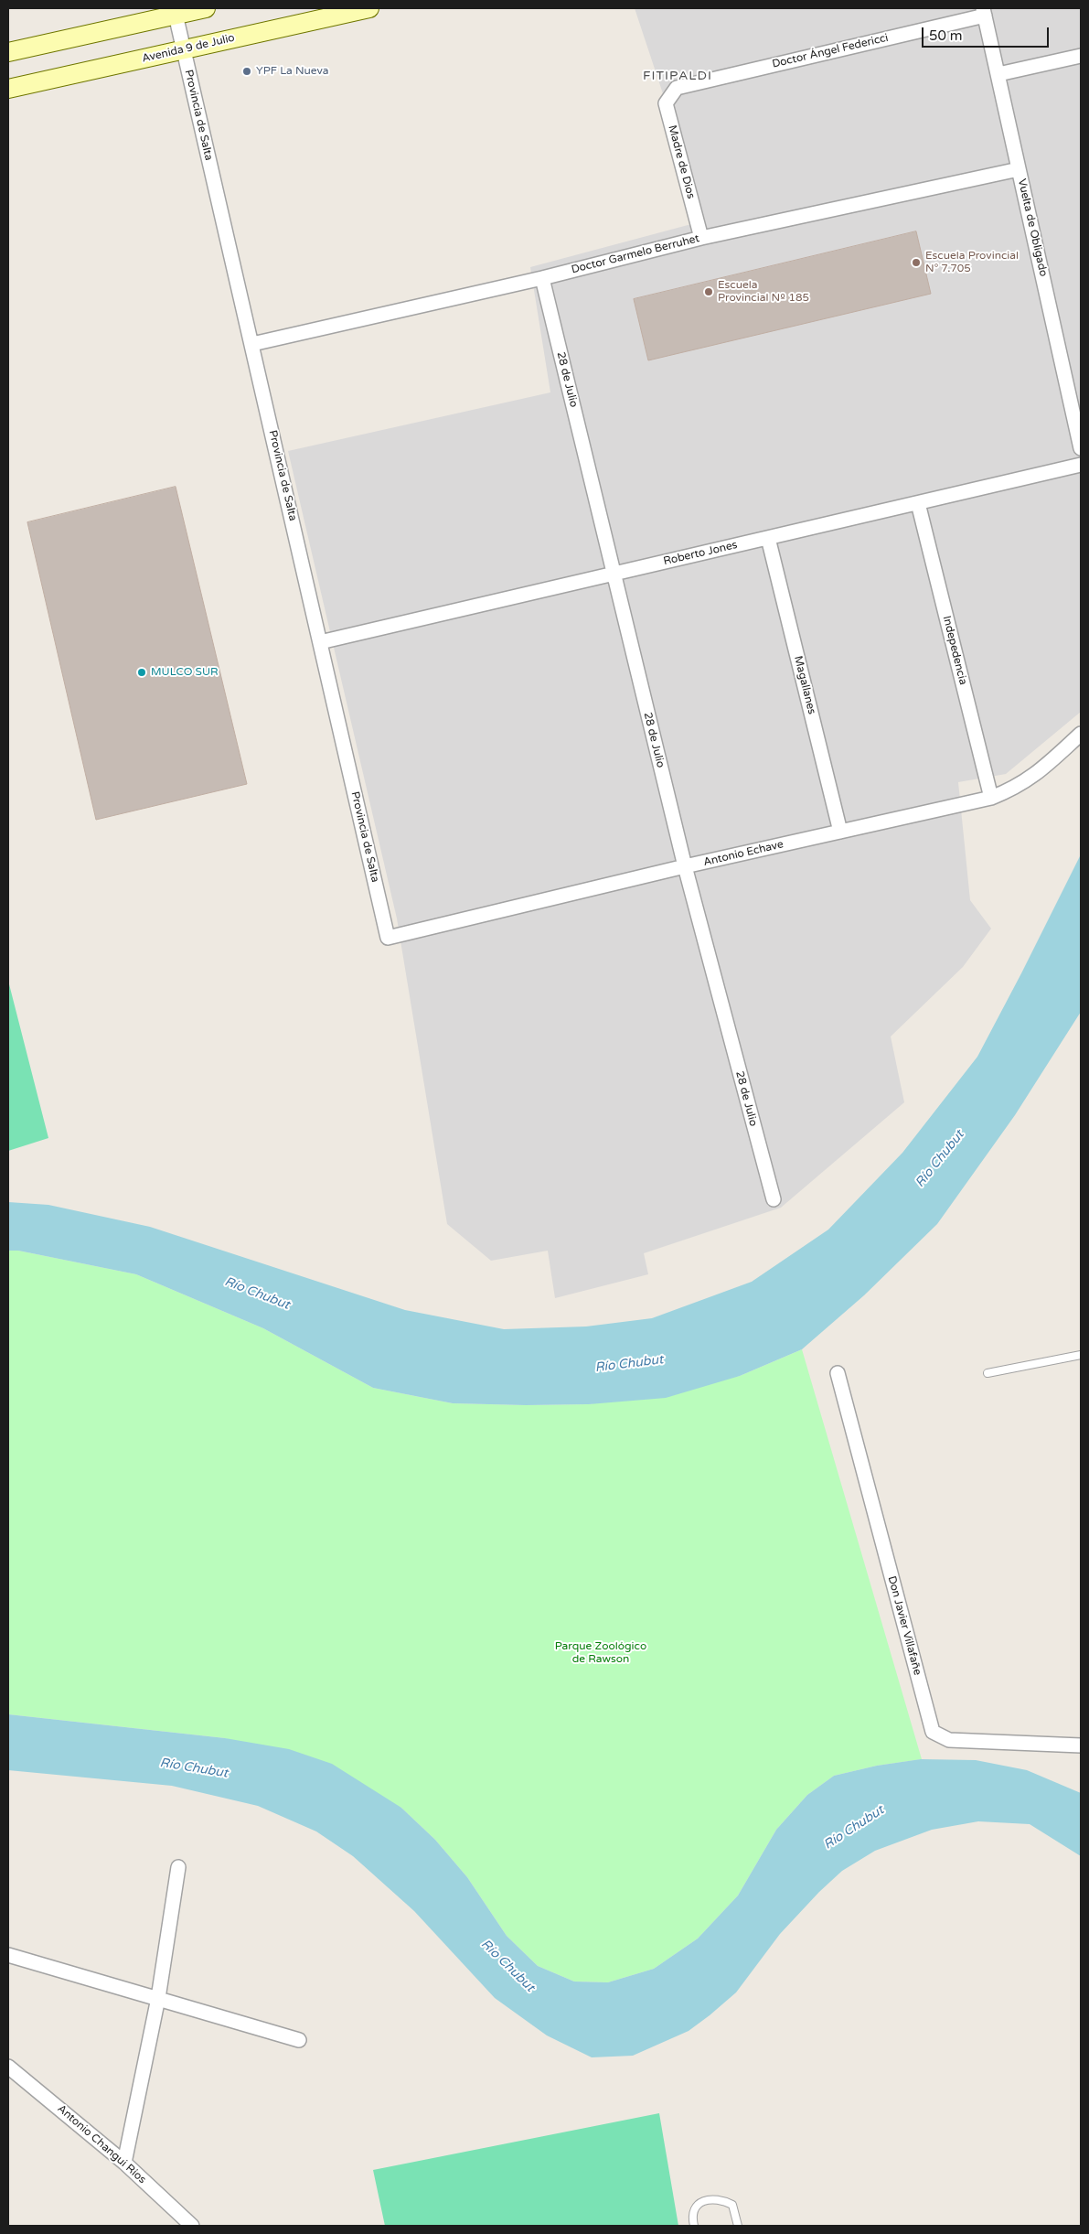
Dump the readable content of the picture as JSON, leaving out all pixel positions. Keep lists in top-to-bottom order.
{
  "streets": {
    "main road": ["Avenida 9 de Julio"],
    "street": [
      "Doctor Ángel Federicci",
      "Provincia de Salta",
      "Madre de Dios",
      "Vuelta de Obligado",
      "Doctor Garmelo Berruhet",
      "28 de Julio",
      "Roberto Jones",
      "Indepedencia",
      "Magallanes",
      "Antonio Echave",
      "Don Javier Villafañe",
      "Antonio Changui Ríos"
    ]
  },
  "crossings": [
    ["Avenida 9 de Julio", "Provincia de Salta"],
    ["Doctor Ángel Federicci", "Madre de Dios"],
    ["Doctor Ángel Federicci", "Vuelta de Obligado"],
    ["Provincia de Salta", "Doctor Garmelo Berruhet"],
    ["Provincia de Salta", "Roberto Jones"],
    ["Provincia de Salta", "Antonio Echave"],
    ["Madre de Dios", "Doctor Garmelo Berruhet"],
    ["Vuelta de Obligado", "Doctor Garmelo Berruhet"],
    ["Doctor Garmelo Berruhet", "28 de Julio"],
    ["28 de Julio", "Roberto Jones"],
    ["28 de Julio", "Antonio Echave"],
    ["Roberto Jones", "Indepedencia"],
    ["Roberto Jones", "Magallanes"],
    ["Indepedencia", "Antonio Echave"],
    ["Magallanes", "Antonio Echave"]
  ],
  "districts": ["FITIPALDI"],
  "water": ["Río Chubut"],
  "parks": ["Parque Zoológico de Rawson"],
  "places": [
    "YPF La Nueva",
    "Escuela Provincial N° 7.705",
    "Escuela Provincial Nº 185",
    "MULCO SUR"
  ],
  "scale_bar": "50 m"
}
